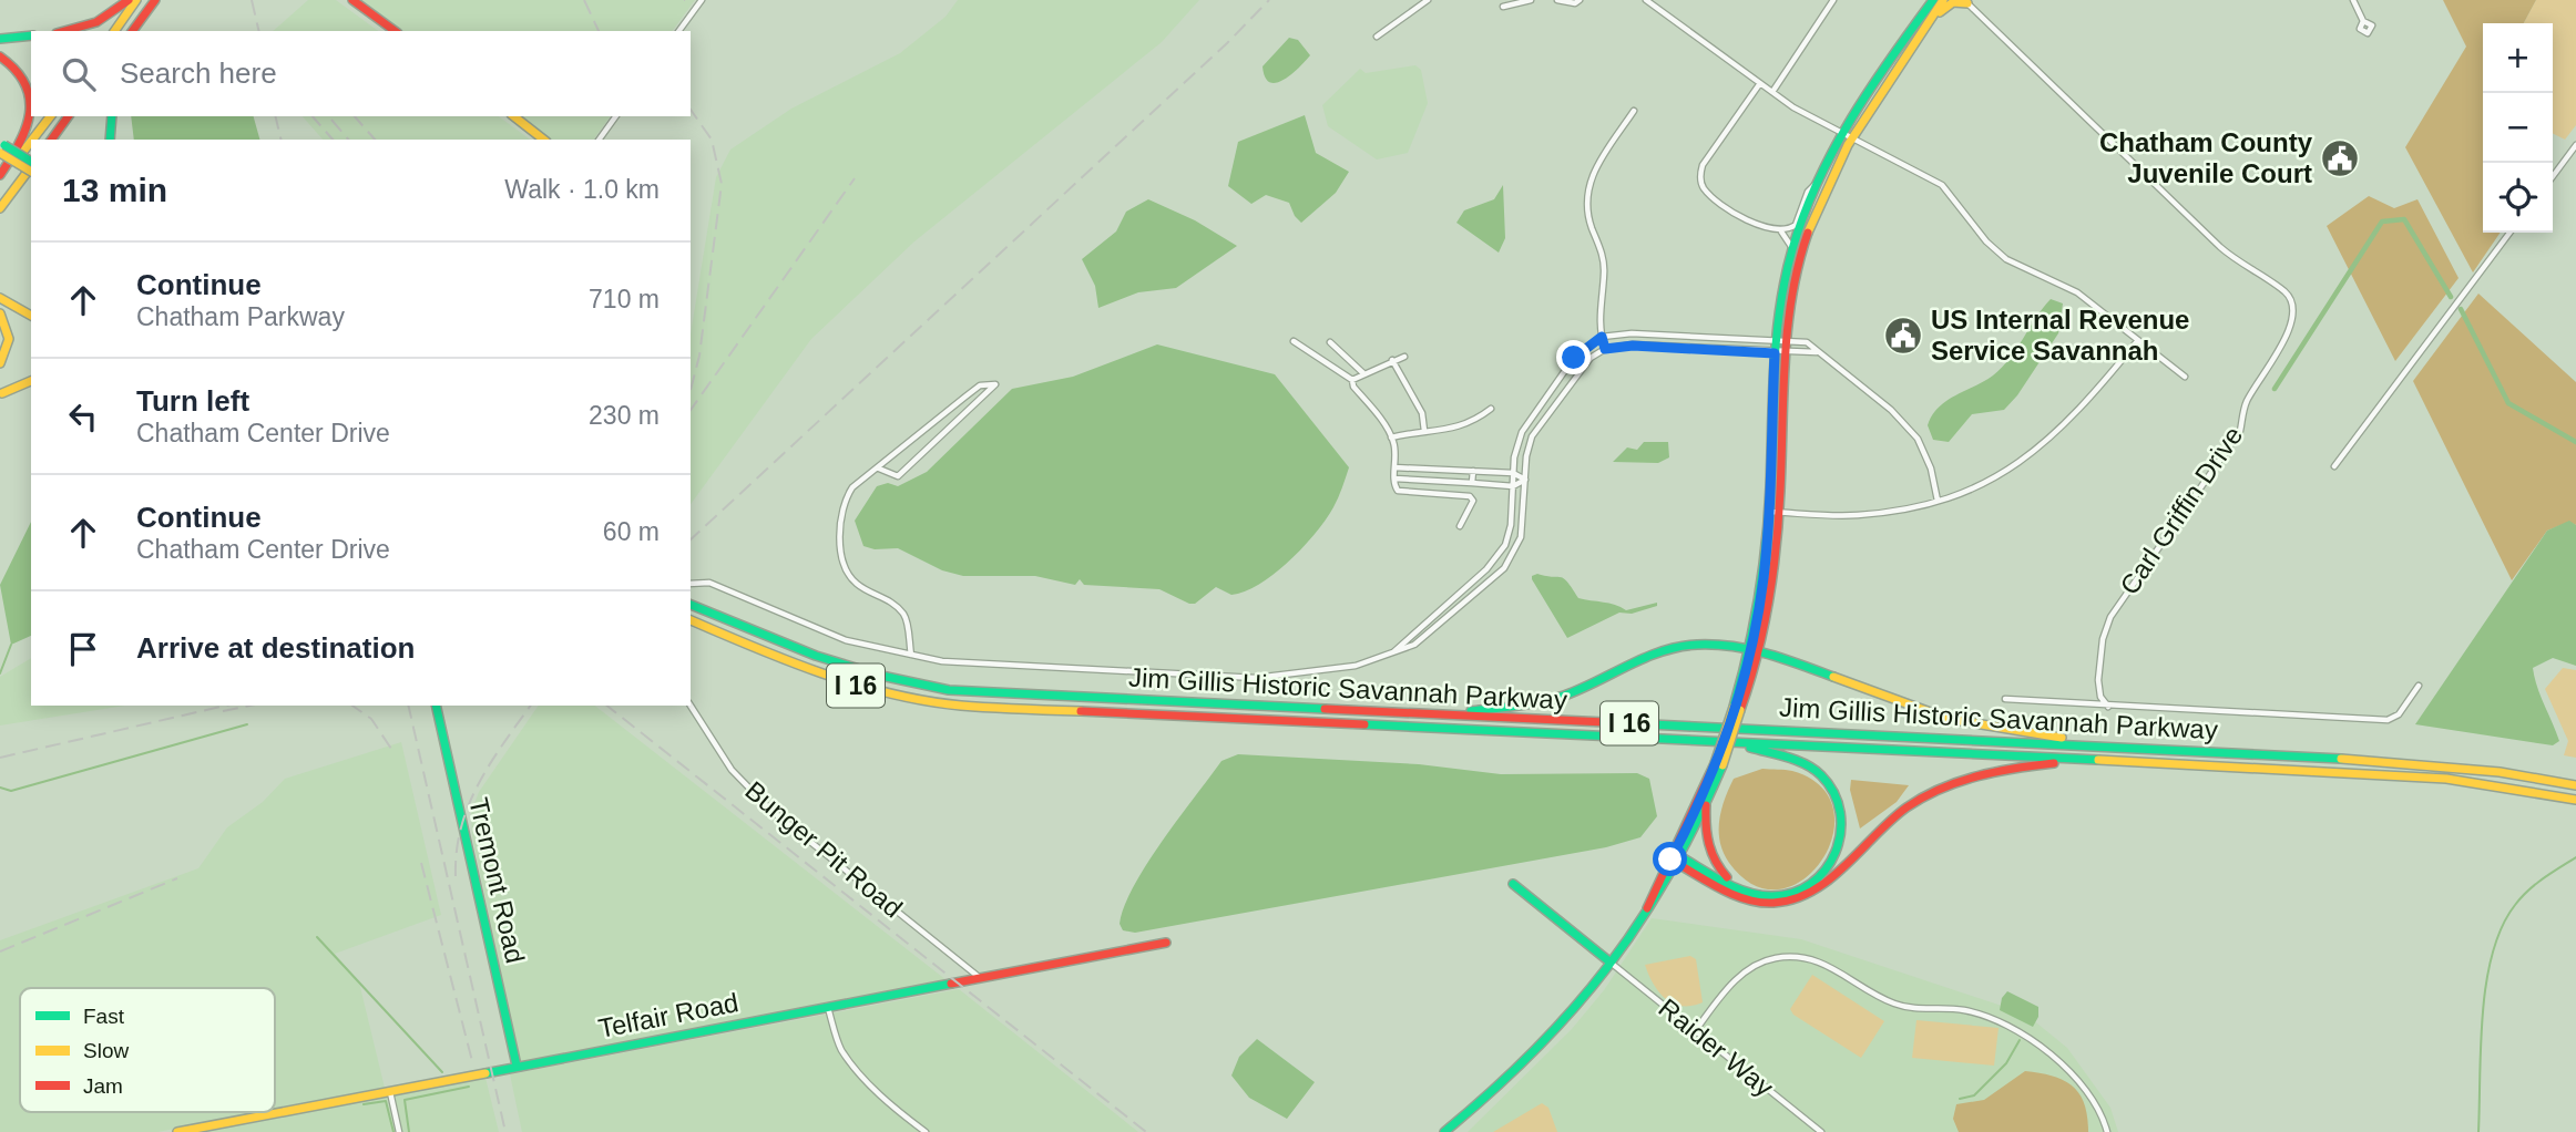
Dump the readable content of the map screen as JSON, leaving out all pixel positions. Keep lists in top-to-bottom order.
{
  "streets": {
    "main road": [
      "I 16",
      "Jim Gillis Historic Savannah Parkway",
      "Tremont Road",
      "Telfair Road"
    ],
    "street": ["Carl Griffin Drive", "Bunger Pit Road", "Raider Way"]
  },
  "crossings": [
    ["Bunger Pit Road", "Telfair Road"],
    ["Tremont Road", "Telfair Road"]
  ],
  "places": {
    "public building": ["Chatham County Juvenile Court", "US Internal Revenue Service Savannah"]
  },
  "legend": ["Fast", "Slow", "Jam"],
  "page": {
    "map_buttons": ["+", "−"],
    "search": "Search here",
    "heading": ["13 min", "Walk · 1.0 km"],
    "list": [
      ["Continue", "Chatham Parkway", "710 m"],
      ["Turn left", "Chatham Center Drive", "230 m"],
      ["Continue", "Chatham Center Drive", "60 m"],
      "Arrive at destination"
    ]
  }
}
